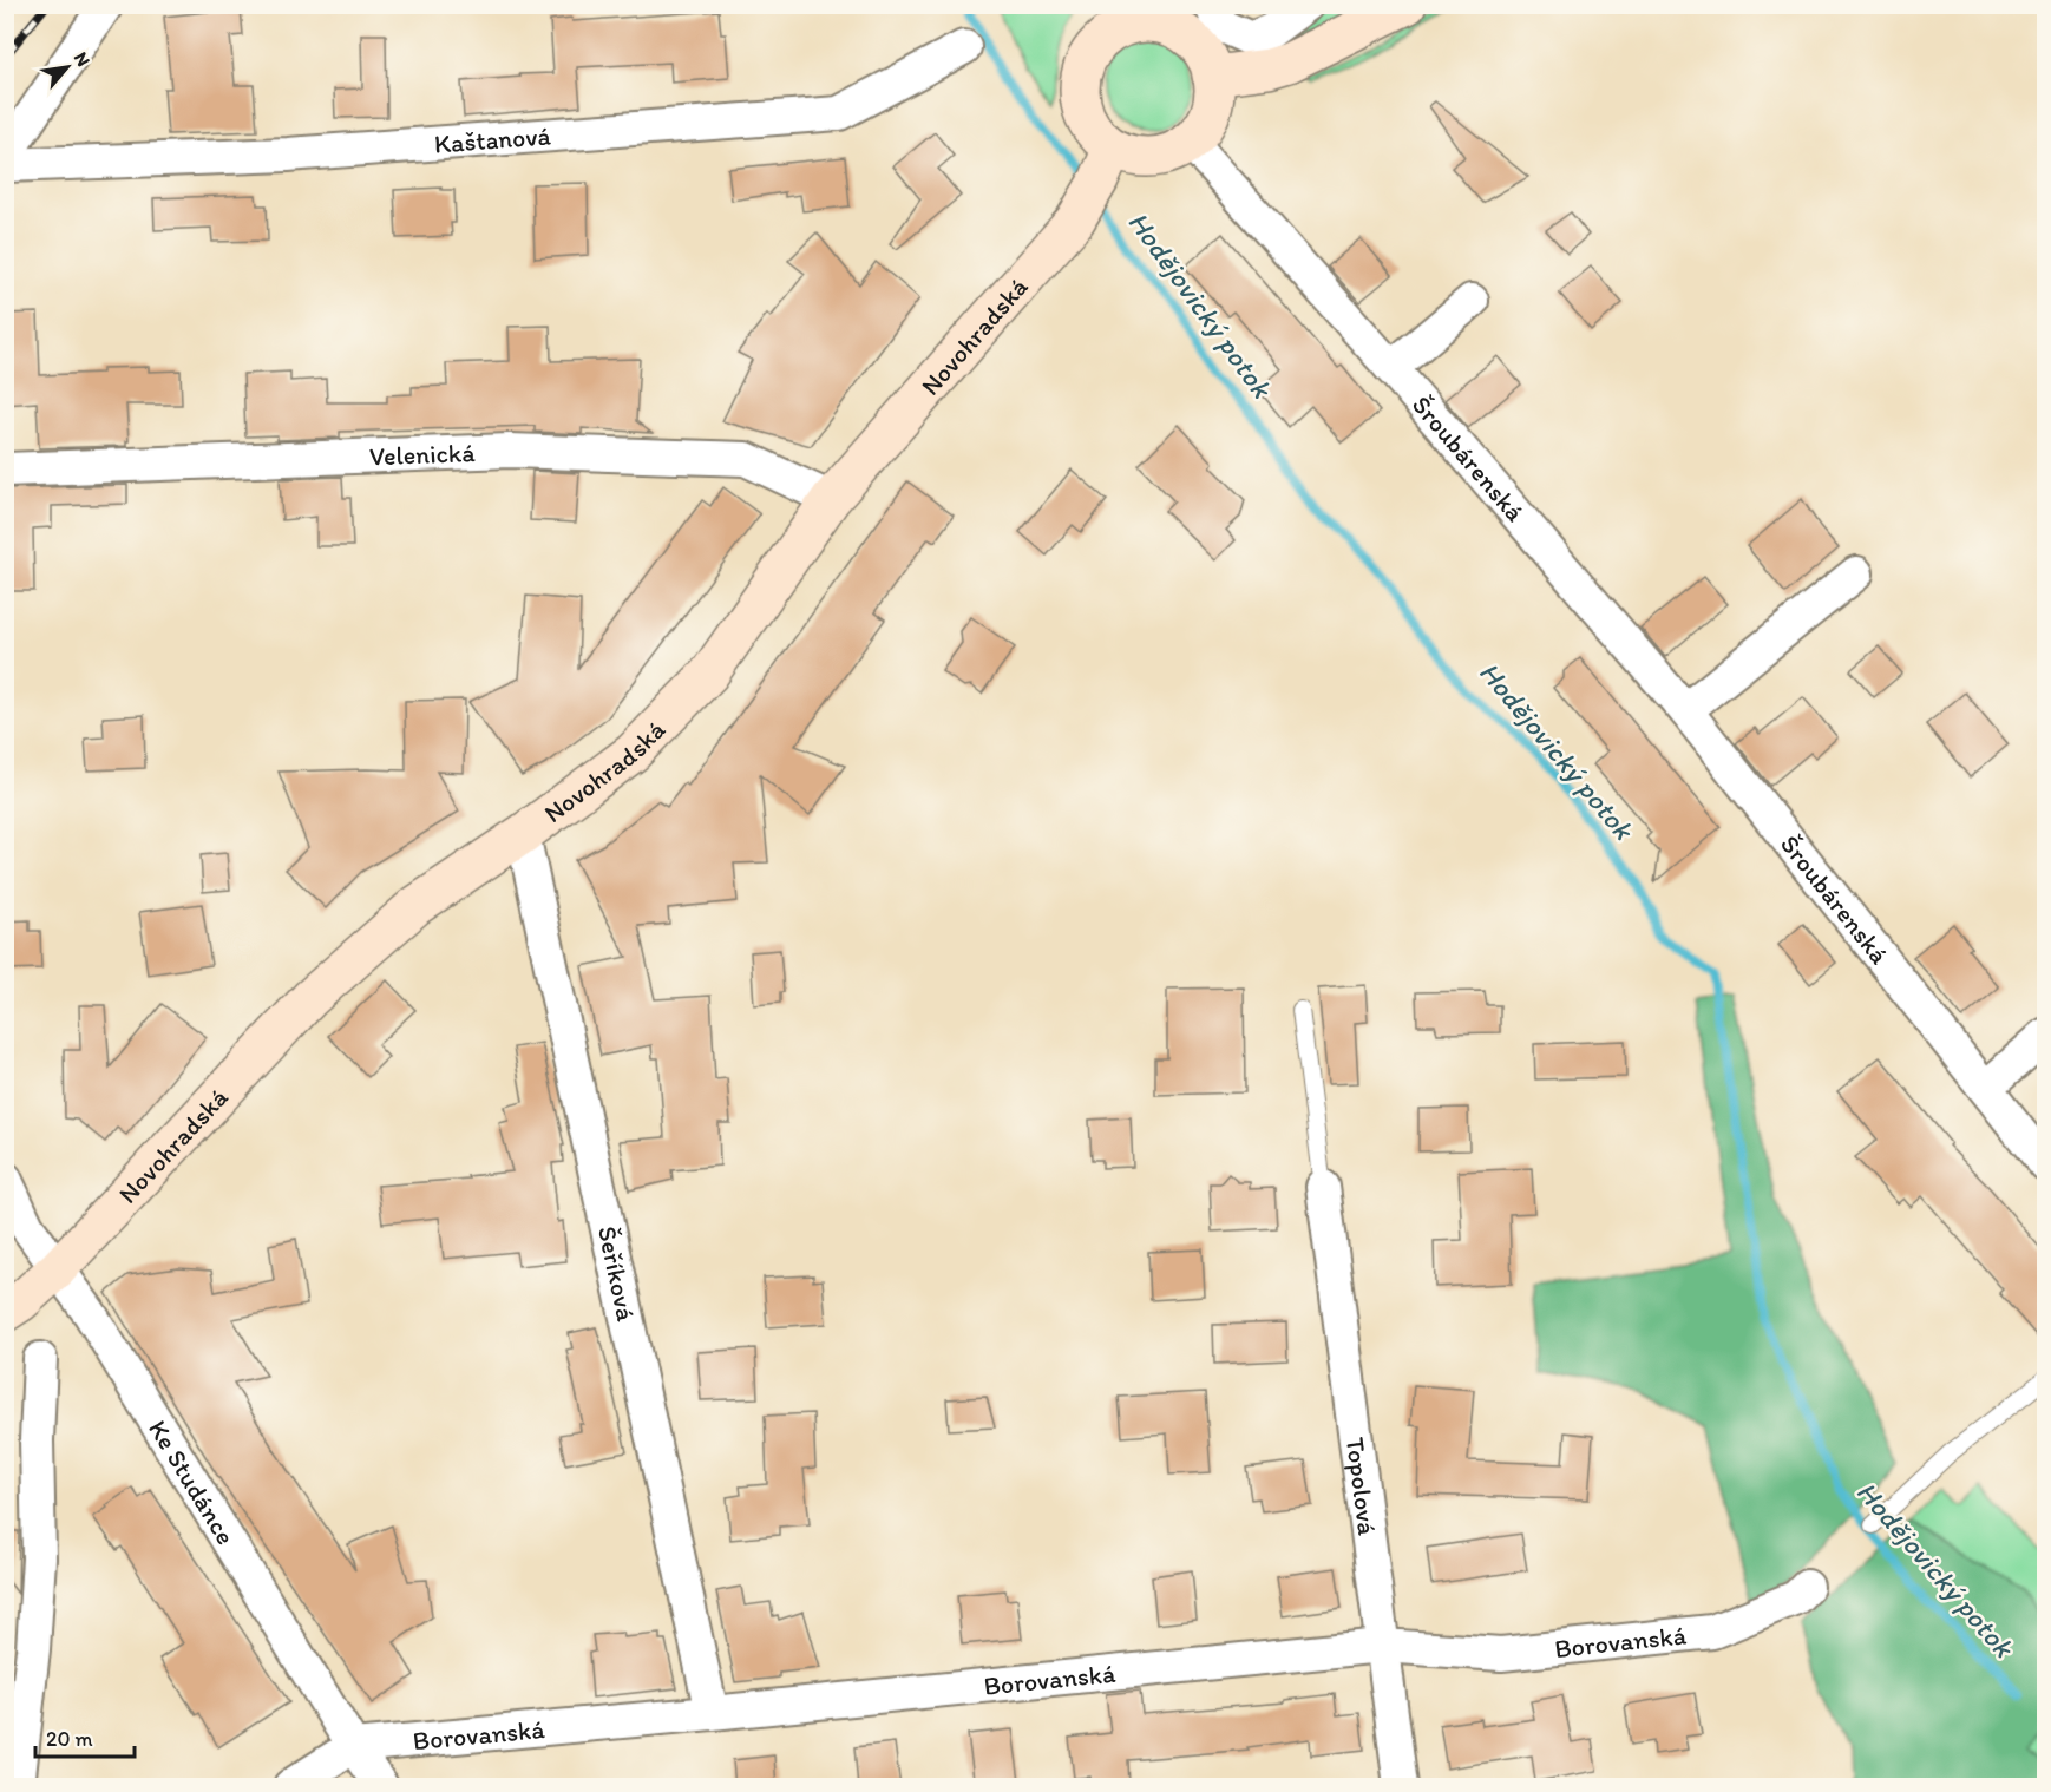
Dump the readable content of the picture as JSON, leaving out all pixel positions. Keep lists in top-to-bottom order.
{
  "streets": {
    "main road": ["Novohradská"],
    "street": [
      "Kaštanová",
      "Velenická",
      "Šroubárenská",
      "Šeříková",
      "Ke Studánce",
      "Topolová",
      "Borovanská"
    ]
  },
  "crossings": [
    ["Novohradská", "Velenická"],
    ["Novohradská", "Šroubárenská"],
    ["Novohradská", "Šeříková"],
    ["Novohradská", "Ke Studánce"],
    ["Šeříková", "Borovanská"],
    ["Ke Studánce", "Borovanská"],
    ["Topolová", "Borovanská"]
  ],
  "water": ["Hodějovický potok"],
  "scale_bar": "20 m",
  "north": "top right"
}
